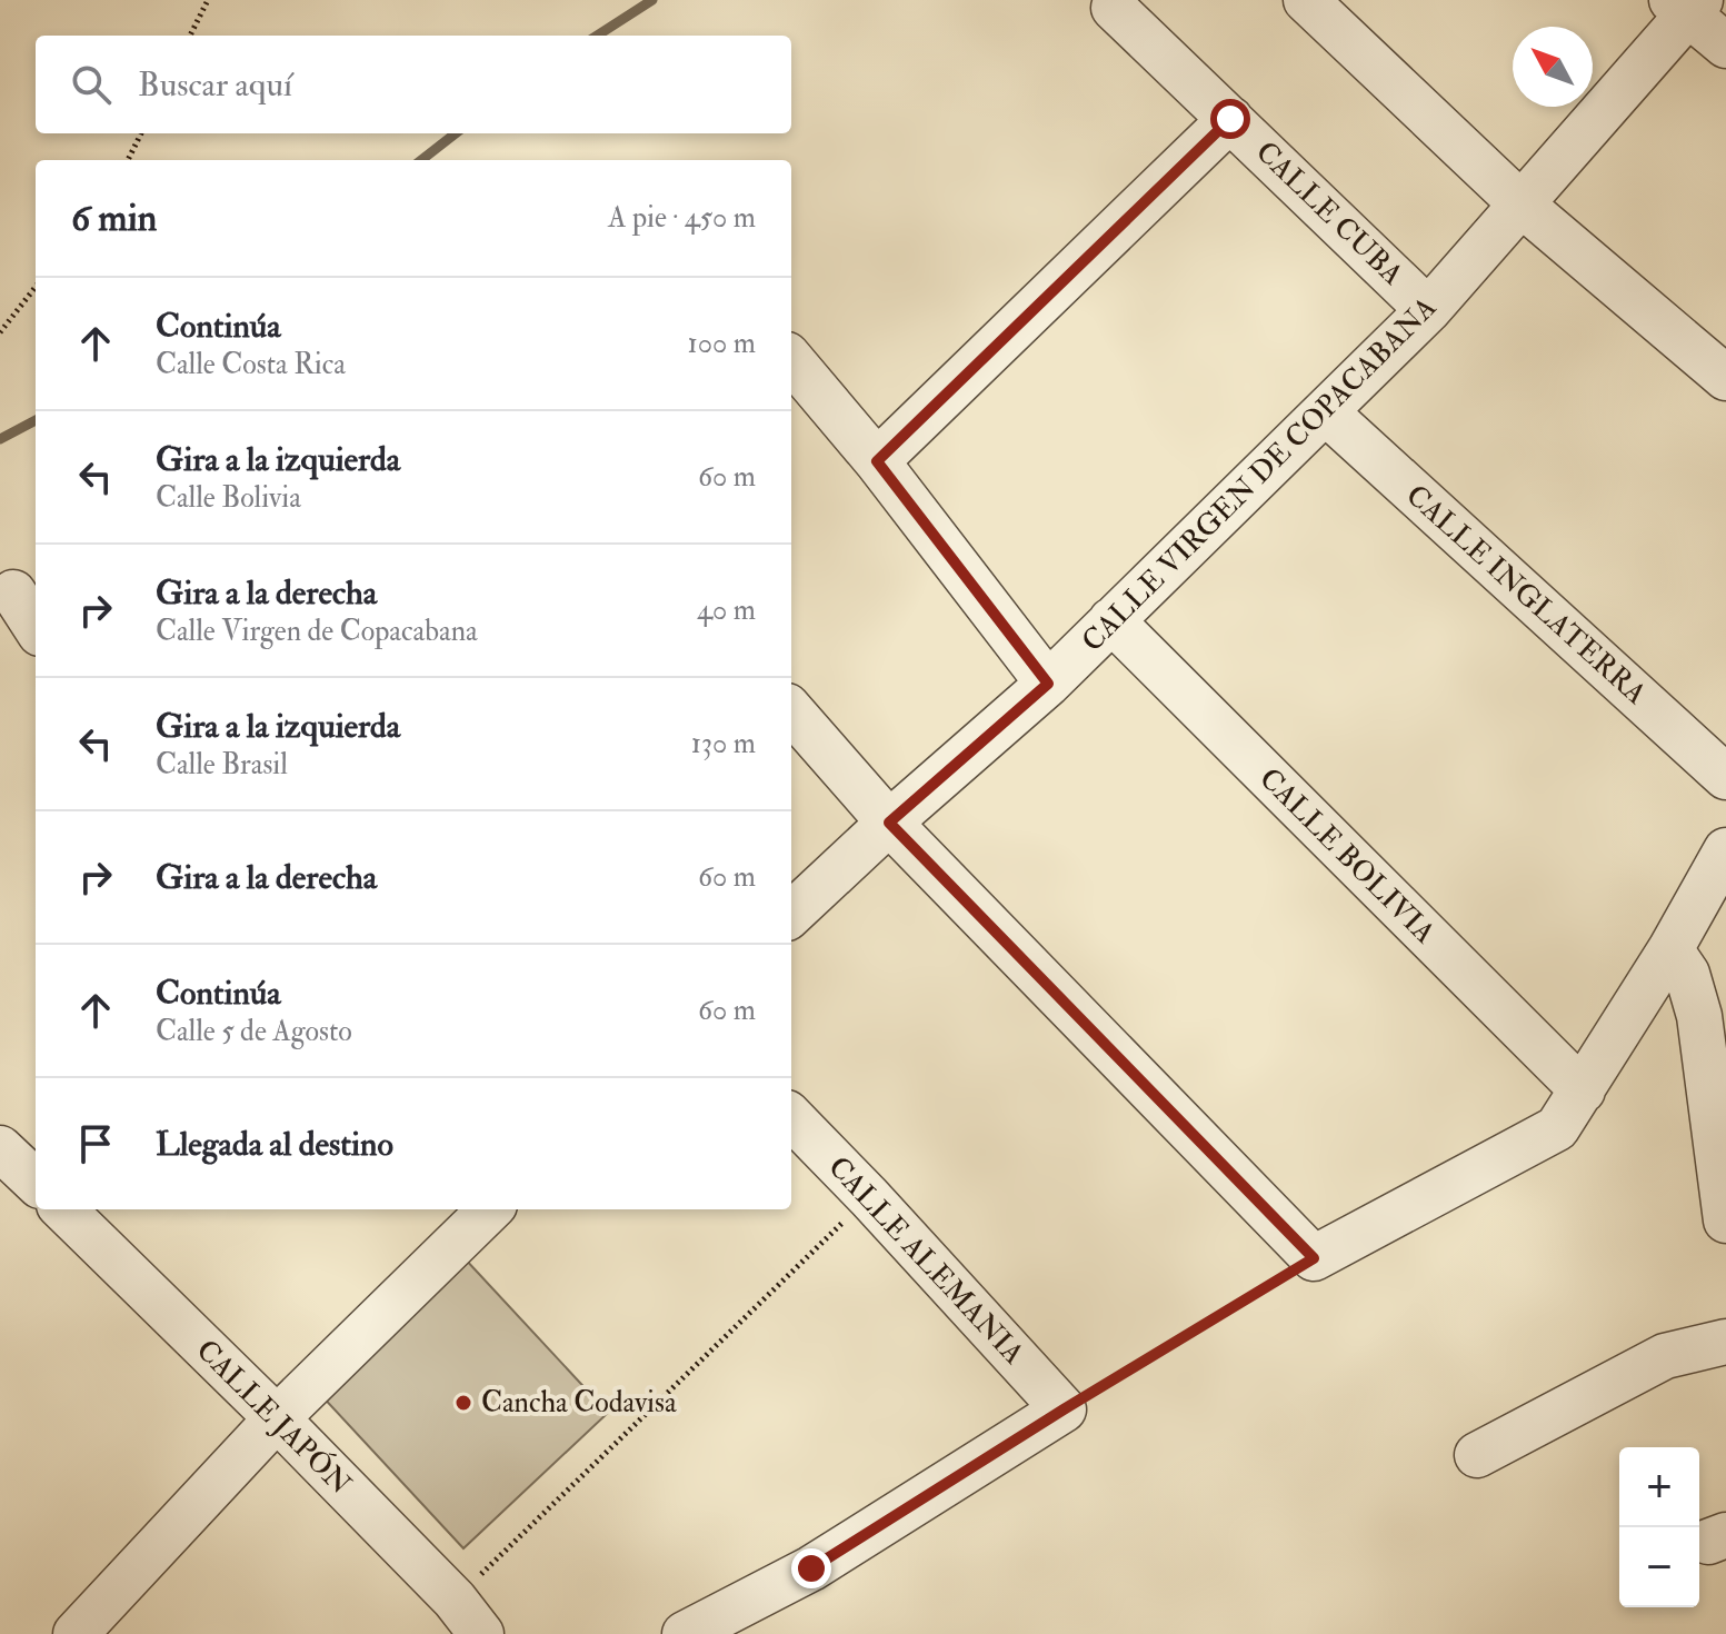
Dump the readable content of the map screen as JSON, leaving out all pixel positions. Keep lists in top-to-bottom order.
{
  "streets": {
    "street": [
      "CALLE CUBA",
      "CALLE VIRGEN DE COPACABANA",
      "CALLE INGLATERRA",
      "CALLE BOLIVIA",
      "CALLE ALEMANIA",
      "CALLE JAPÓN"
    ]
  },
  "crossings": [
    ["CALLE CUBA", "CALLE VIRGEN DE COPACABANA"],
    ["CALLE VIRGEN DE COPACABANA", "CALLE INGLATERRA"],
    ["CALLE VIRGEN DE COPACABANA", "CALLE BOLIVIA"]
  ],
  "places": ["Cancha Codavisa"],
  "north": "top left",
  "page": {
    "search": "Buscar aquí",
    "heading": ["6 min", "A pie · 450 m"],
    "list": [
      ["Continúa", "Calle Costa Rica", "100 m"],
      ["Gira a la izquierda", "Calle Bolivia", "60 m"],
      ["Gira a la derecha", "Calle Virgen de Copacabana", "40 m"],
      ["Gira a la izquierda", "Calle Brasil", "130 m"],
      ["Gira a la derecha", "60 m"],
      ["Continúa", "Calle 5 de Agosto", "60 m"],
      "Llegada al destino"
    ],
    "map_buttons": ["+", "−"]
  }
}
